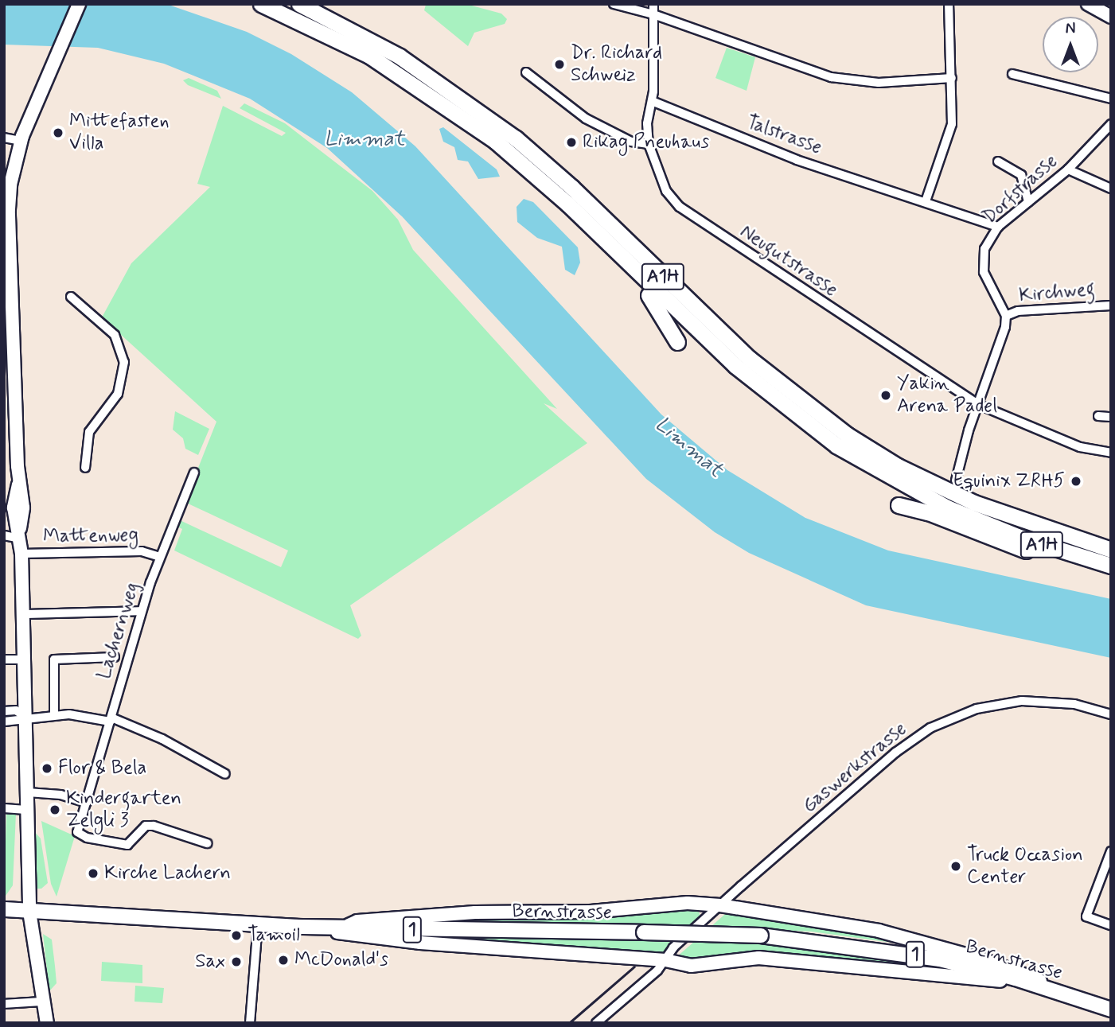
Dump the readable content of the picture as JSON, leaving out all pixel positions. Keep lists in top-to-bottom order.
{
  "streets": {
    "highway": ["A1H"],
    "main road": ["Bernstrasse", "1"],
    "street": [
      "Talstrasse",
      "Dorfstrasse",
      "Neugutstrasse",
      "Kirchweg",
      "Mattenweg",
      "Lachernweg",
      "Gaswerkstrasse"
    ]
  },
  "crossings": [
    ["Talstrasse", "Dorfstrasse"],
    ["Talstrasse", "Neugutstrasse"],
    ["Dorfstrasse", "Kirchweg"],
    ["Mattenweg", "Lachernweg"]
  ],
  "water": ["Limmat"],
  "places": [
    "Dr. Richard Schweiz",
    "Mittefasten Villa",
    "Rikag Pneuhaus",
    "Yakin Arena Padel",
    "Equinix ZRH5",
    "Flor & Bela",
    "Kindergarten Zelgli 3",
    "Truck Occasion Center",
    "Kirche Lachern",
    "Tamoil",
    "McDonald's",
    "Sax"
  ],
  "north": "top"
}
